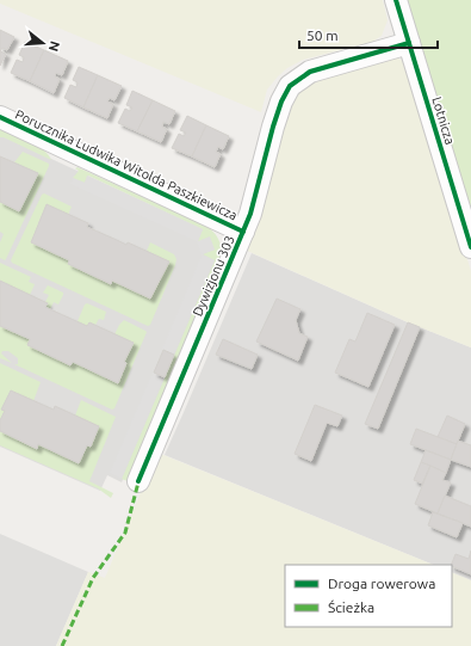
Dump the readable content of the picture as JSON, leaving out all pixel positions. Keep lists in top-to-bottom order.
{
  "streets": {
    "street": ["Lotnicza", "Porucznika Ludwika Witolda Paszkiewicza", "Dywizjonu 303"]
  },
  "crossings": [
    ["Lotnicza", "Dywizjonu 303"],
    ["Porucznika Ludwika Witolda Paszkiewicza", "Dywizjonu 303"]
  ],
  "legend": ["Droga rowerowa", "Ścieżka"],
  "scale_bar": "50 m",
  "north": "right"
}
